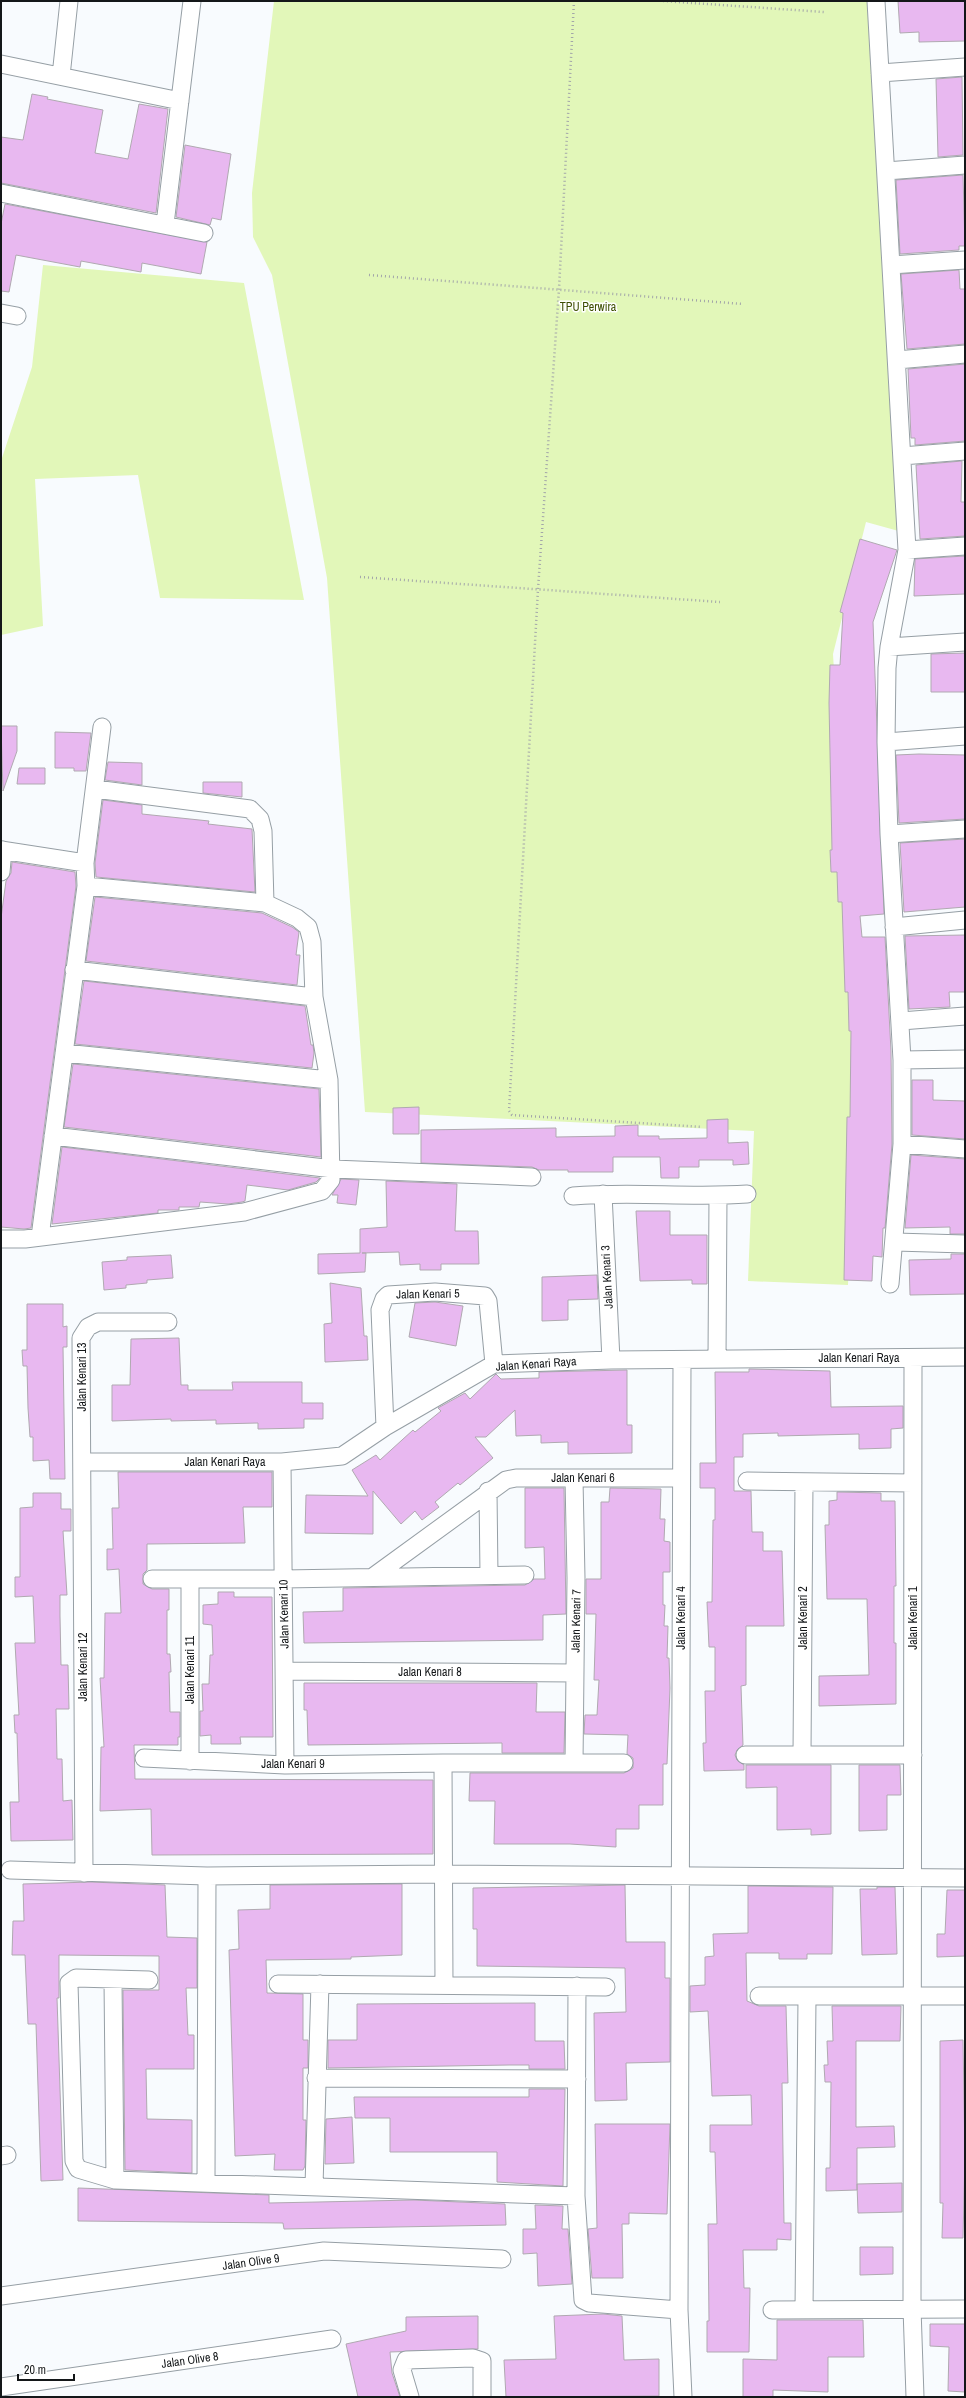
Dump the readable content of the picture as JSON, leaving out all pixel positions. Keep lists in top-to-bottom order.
{
  "streets": {
    "street": [
      "Jalan Kenari 3",
      "Jalan Kenari 5",
      "Jalan Kenari Raya",
      "Jalan Kenari 13",
      "Jalan Kenari 6",
      "Jalan Kenari 10",
      "Jalan Kenari 4",
      "Jalan Kenari 2",
      "Jalan Kenari 1",
      "Jalan Kenari 7",
      "Jalan Kenari 12",
      "Jalan Kenari 11",
      "Jalan Kenari 8",
      "Jalan Kenari 9",
      "Jalan Olive 9",
      "Jalan Olive 8"
    ]
  },
  "crossings": [
    ["Jalan Kenari 3", "Jalan Kenari Raya"],
    ["Jalan Kenari 5", "Jalan Kenari Raya"],
    ["Jalan Kenari Raya", "Jalan Kenari 13"],
    ["Jalan Kenari Raya", "Jalan Kenari 10"],
    ["Jalan Kenari Raya", "Jalan Kenari 4"],
    ["Jalan Kenari Raya", "Jalan Kenari 1"],
    ["Jalan Kenari Raya", "Jalan Kenari 12"],
    ["Jalan Kenari 13", "Jalan Kenari 12"],
    ["Jalan Kenari 6", "Jalan Kenari 4"],
    ["Jalan Kenari 6", "Jalan Kenari 7"],
    ["Jalan Kenari 10", "Jalan Kenari 8"],
    ["Jalan Kenari 10", "Jalan Kenari 9"],
    ["Jalan Kenari 7", "Jalan Kenari 8"],
    ["Jalan Kenari 7", "Jalan Kenari 9"],
    ["Jalan Kenari 11", "Jalan Kenari 9"]
  ],
  "parks": ["TPU Perwira"],
  "scale_bar": "20 m"
}
